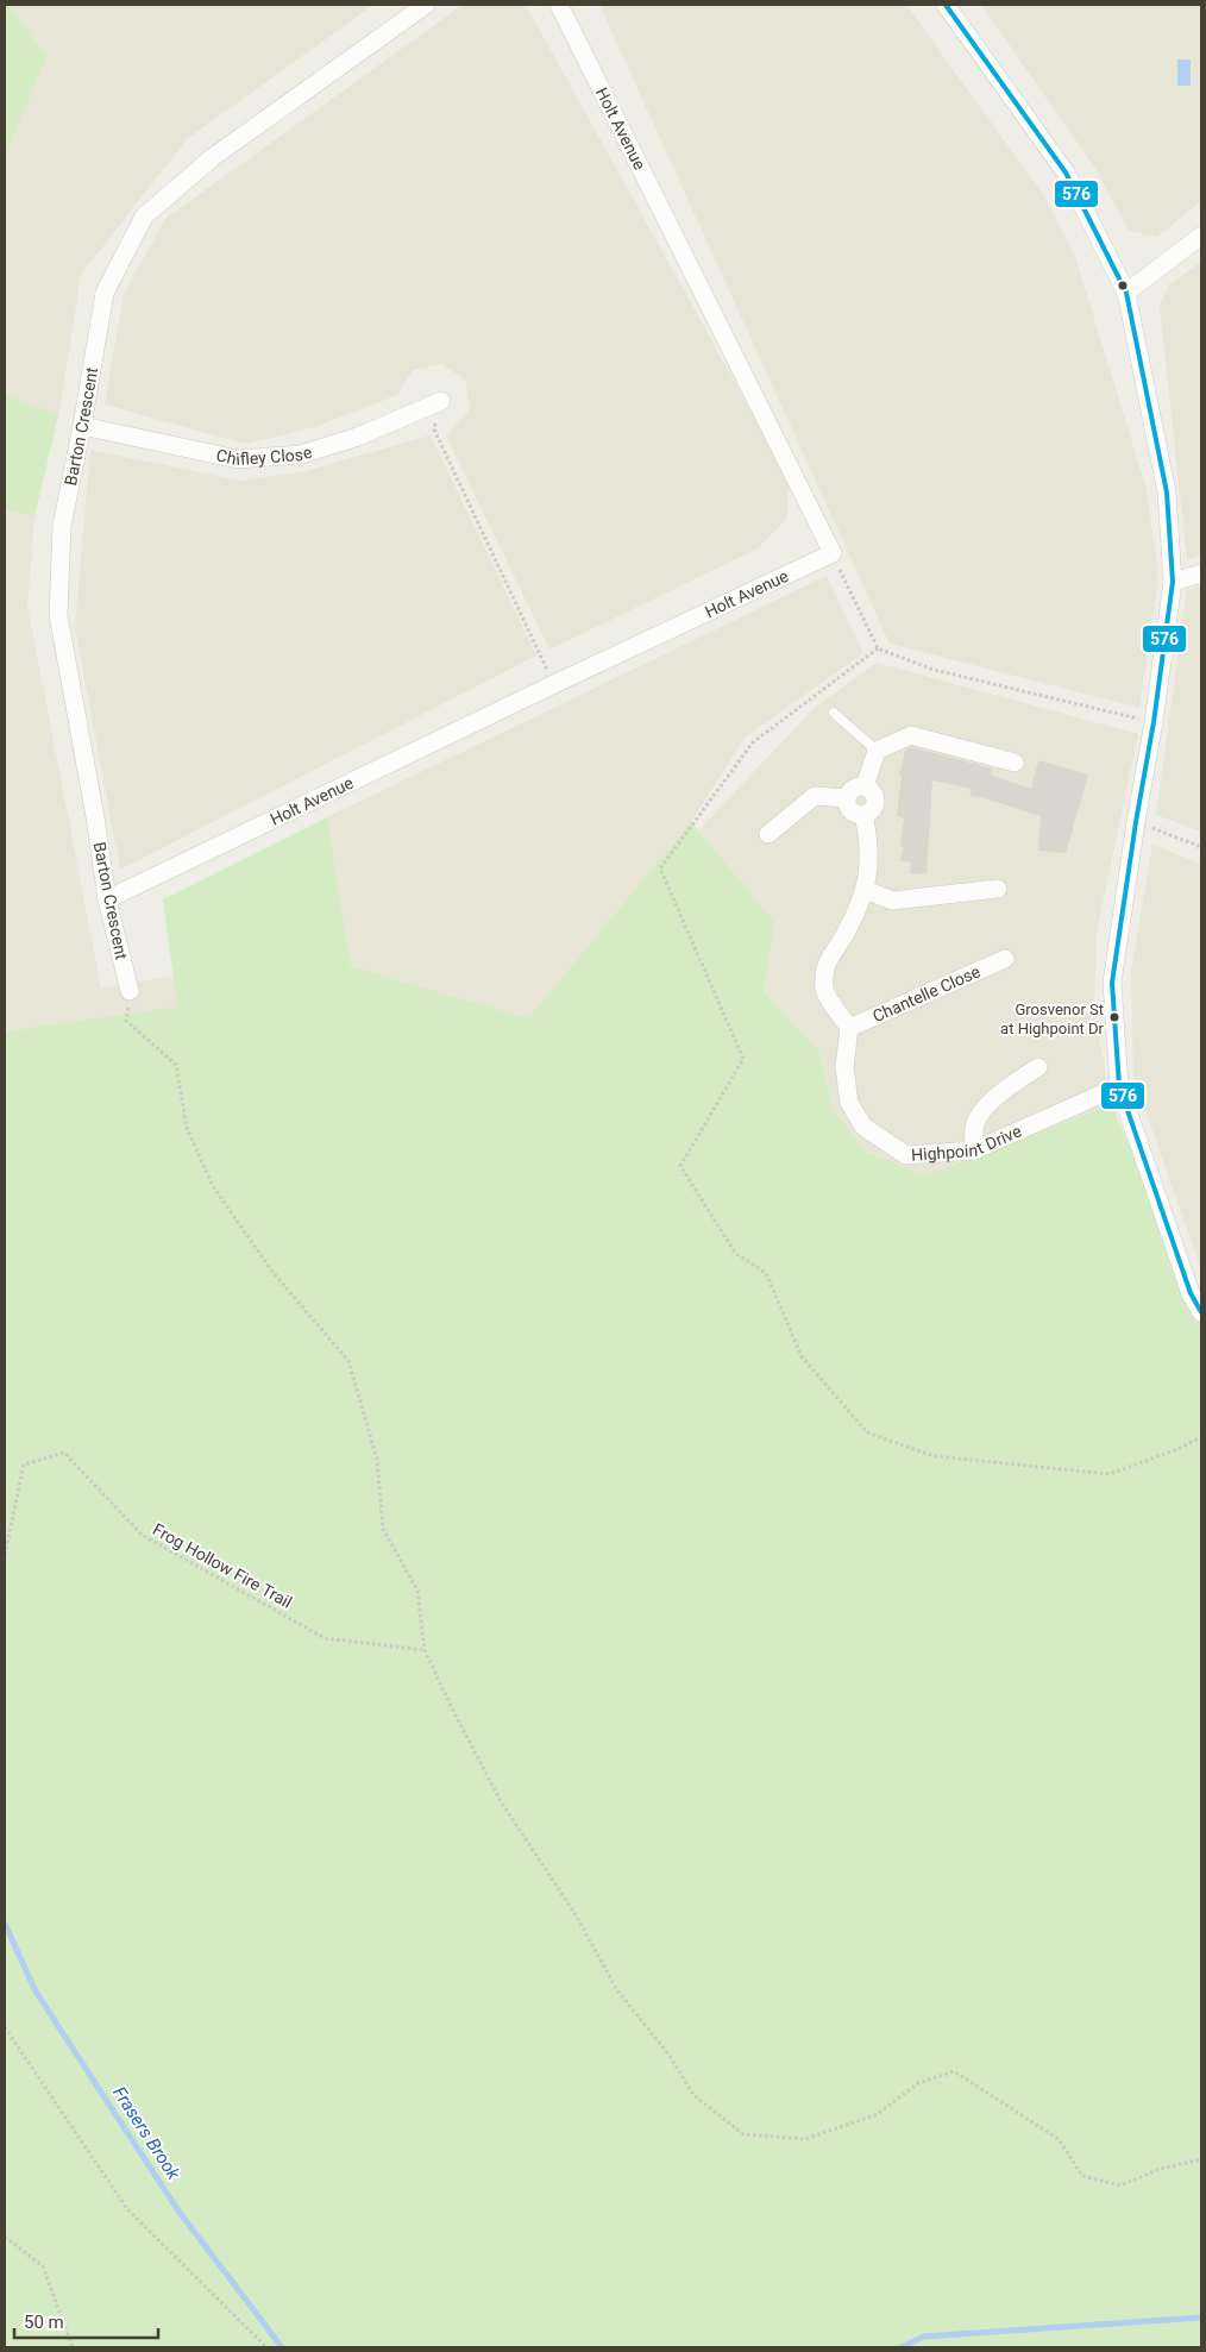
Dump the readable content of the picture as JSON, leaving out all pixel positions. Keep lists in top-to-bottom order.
{
  "streets": {
    "street": [
      "Holt Avenue",
      "Barton Crescent",
      "Chifley Close",
      "Chantelle Close",
      "Highpoint Drive"
    ],
    "path": ["Frog Hollow Fire Trail"]
  },
  "crossings": [
    ["Holt Avenue", "Barton Crescent"],
    ["Barton Crescent", "Chifley Close"],
    ["Chantelle Close", "Highpoint Drive"]
  ],
  "water": ["Frasers Brook"],
  "places": ["Grosvenor St at Highpoint Dr"],
  "lines": ["transit line 576"],
  "scale_bar": "50 m"
}
